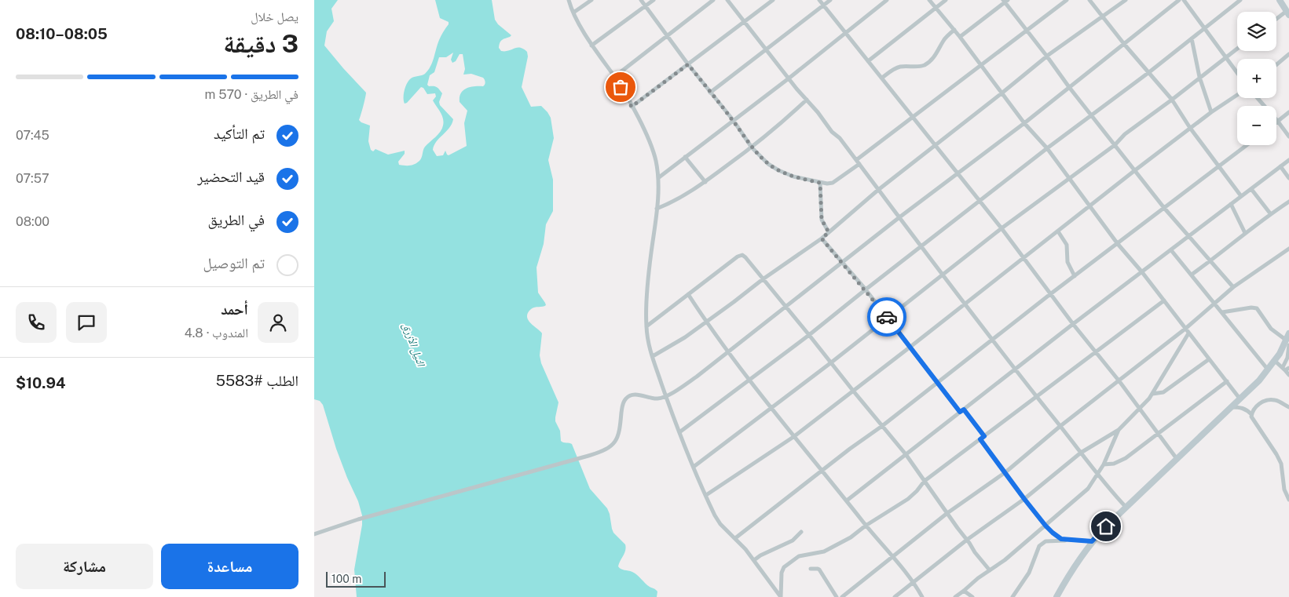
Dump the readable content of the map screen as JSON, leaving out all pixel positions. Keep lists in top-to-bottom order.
{
  "water": ["النيل الأزرق"],
  "scale_bar": "100 m",
  "page": {
    "heading": ["3 دقيقة", "يصل خلال", "08:05–08:10"],
    "panel": [
      "أحمد",
      "المندوب · 4.8",
      "الطلب #5583",
      "$10.94"
    ],
    "map_buttons": ["+", "−"],
    "bar": "في الطريق · 570 m",
    "list": [
      ["تم التأكيد", "07:45"],
      ["قيد التحضير", "07:57"],
      ["في الطريق", "08:00"],
      "تم التوصيل"
    ],
    "buttons": ["مساعدة", "مشاركة"],
    "scale": "100 m"
  }
}
